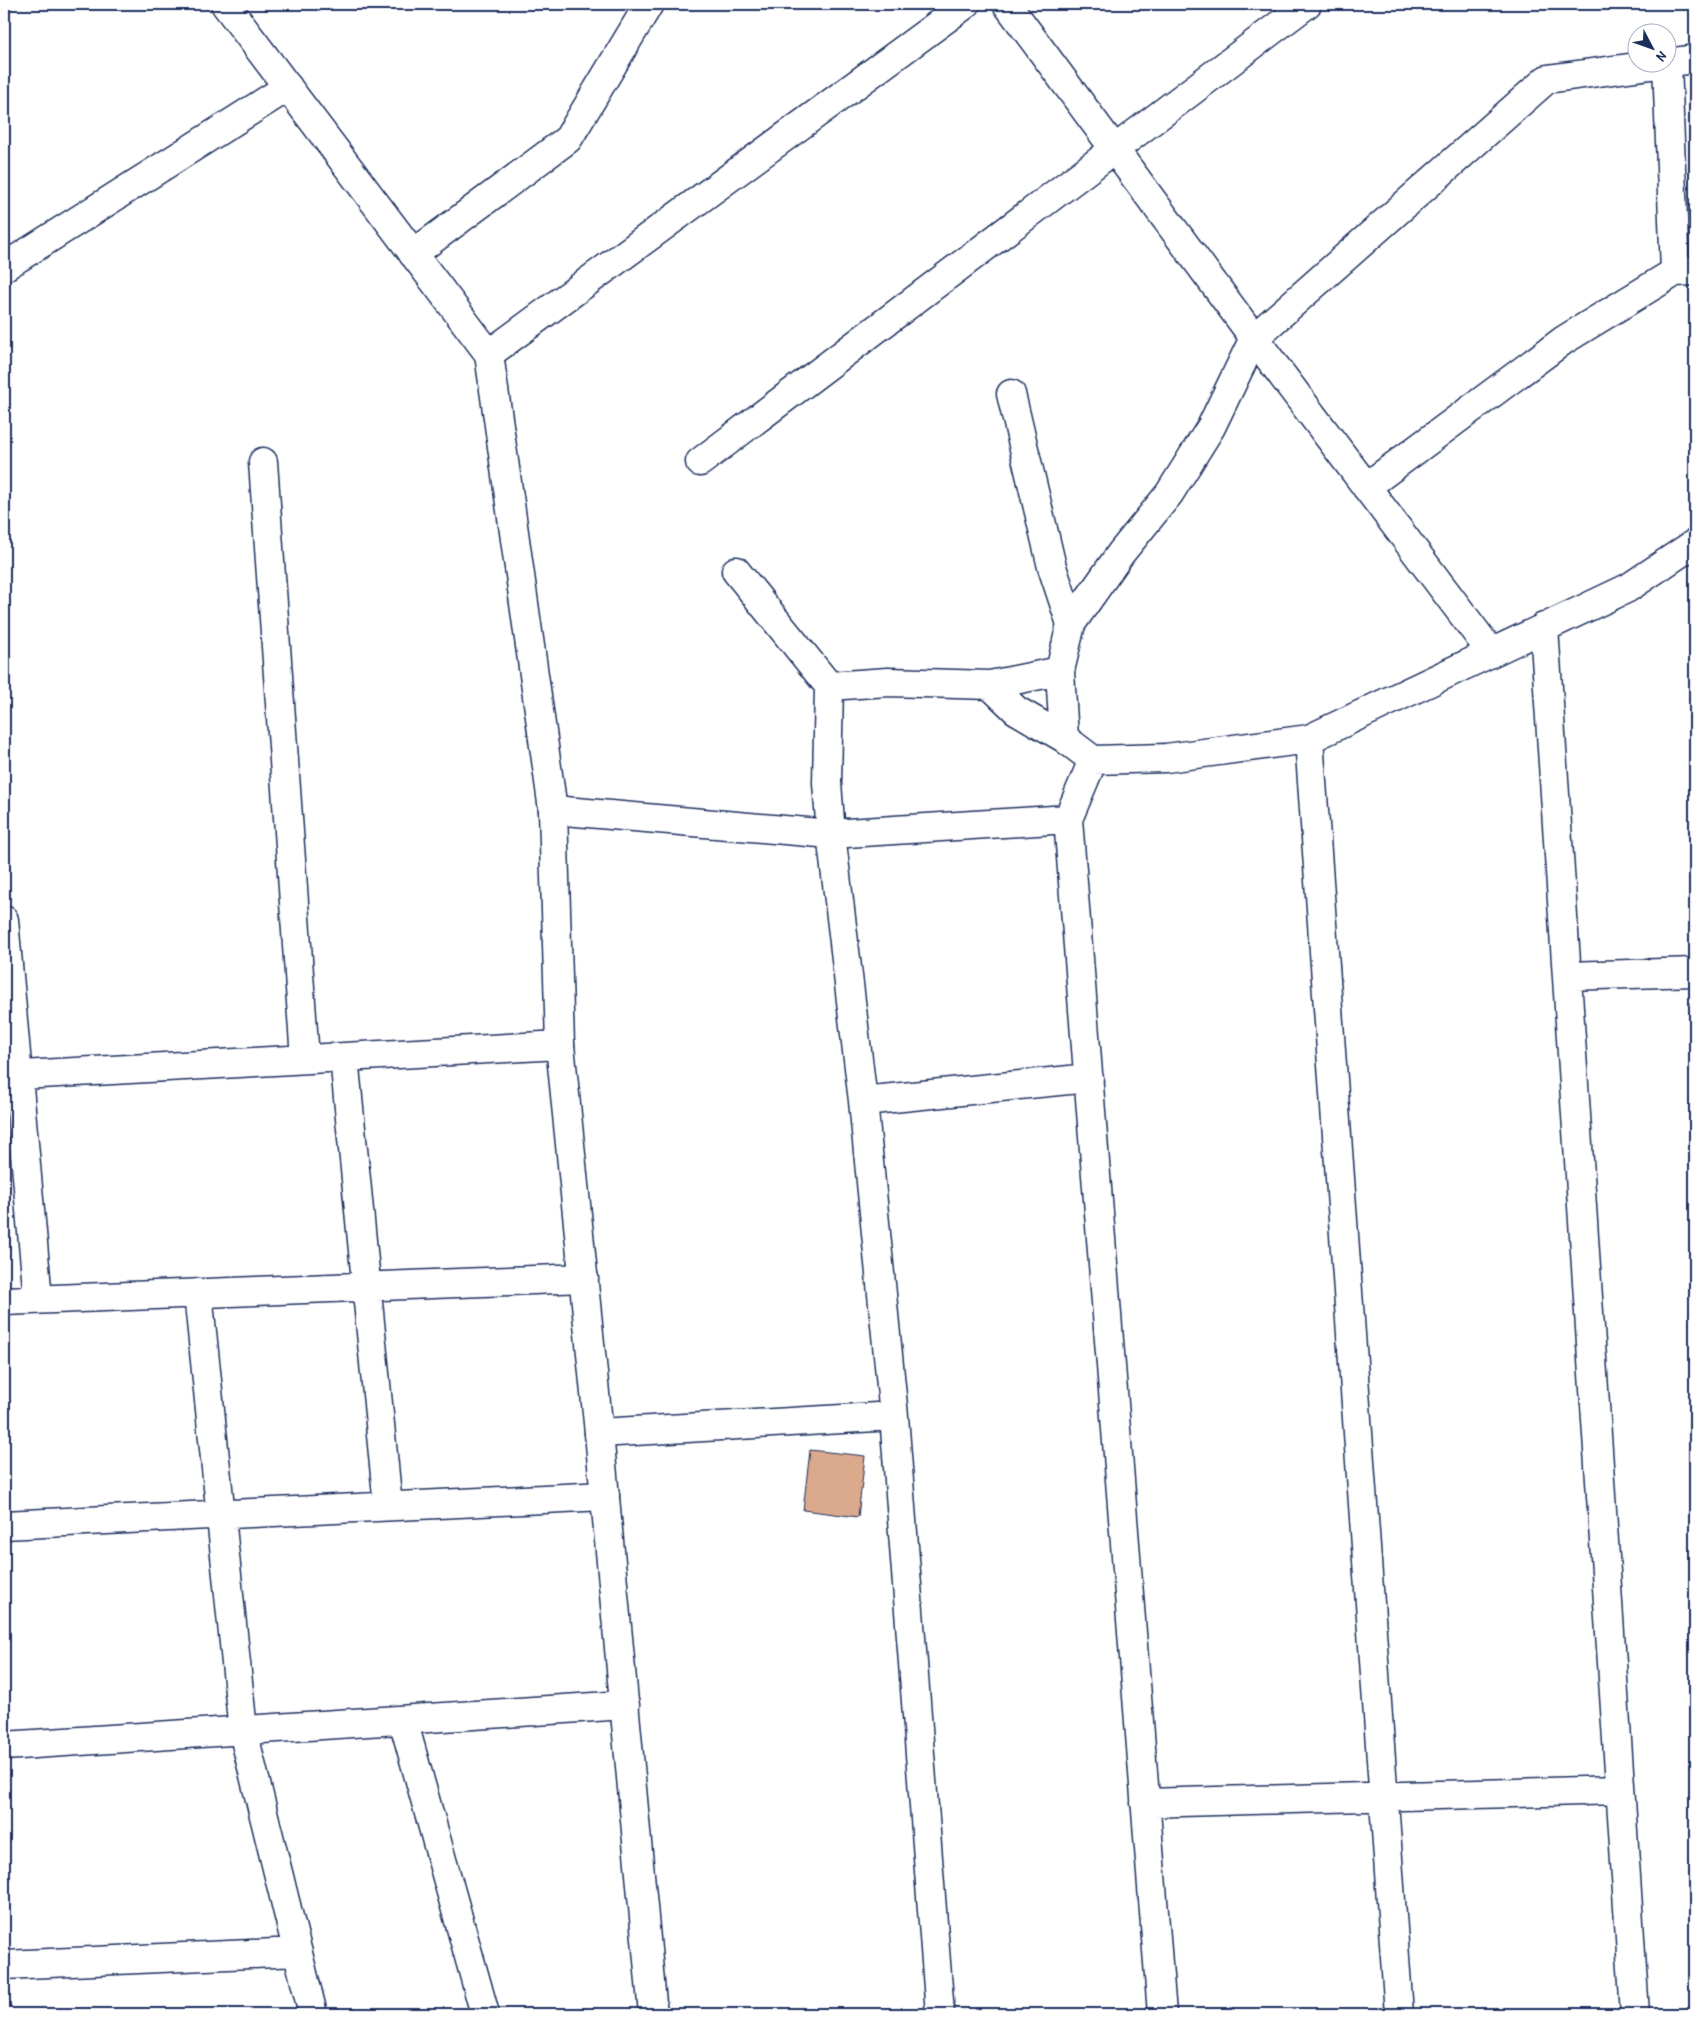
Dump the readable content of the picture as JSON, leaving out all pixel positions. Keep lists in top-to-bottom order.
{
  "north": "bottom right"
}
